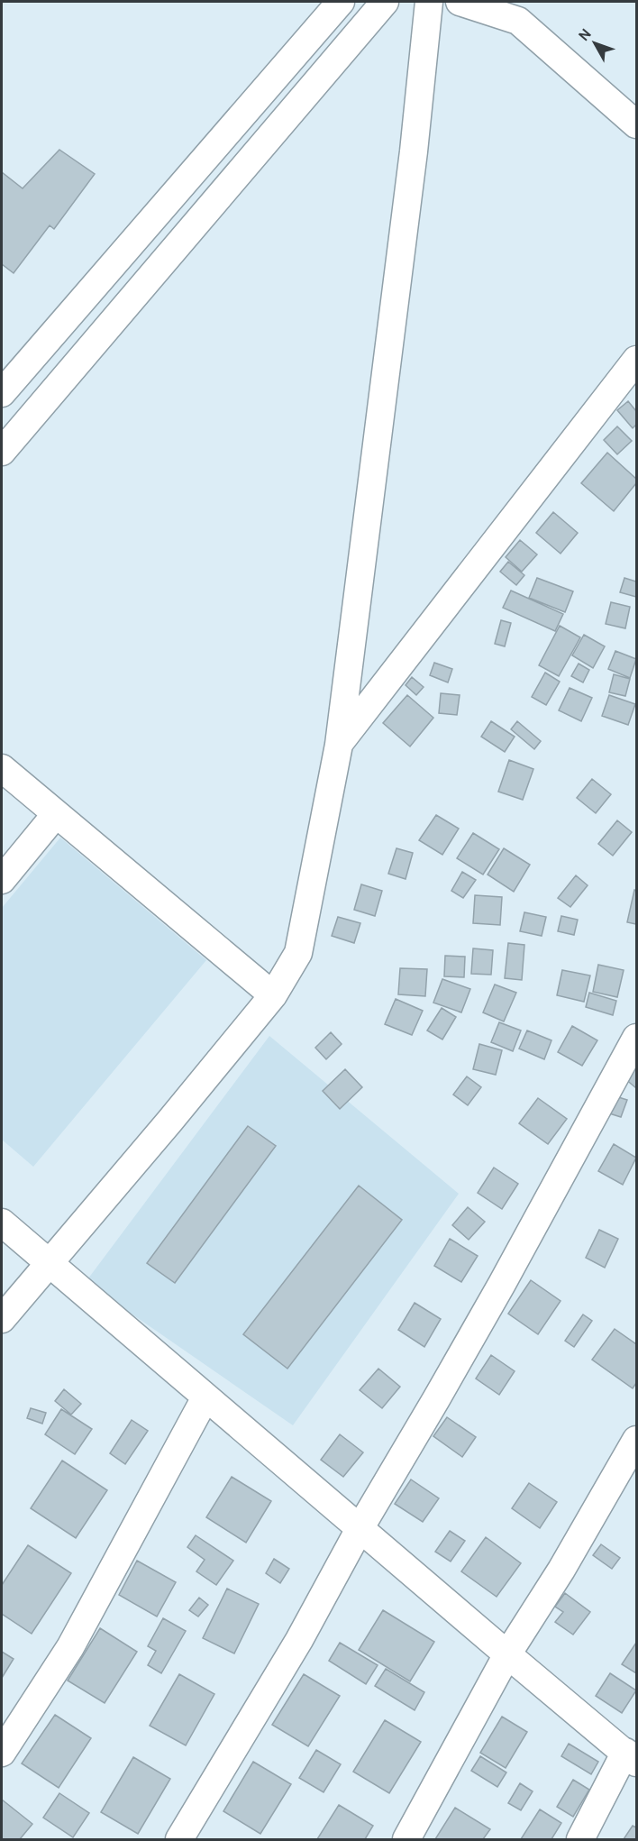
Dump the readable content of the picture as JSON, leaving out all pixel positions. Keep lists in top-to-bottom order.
{
  "north": "top left"
}
